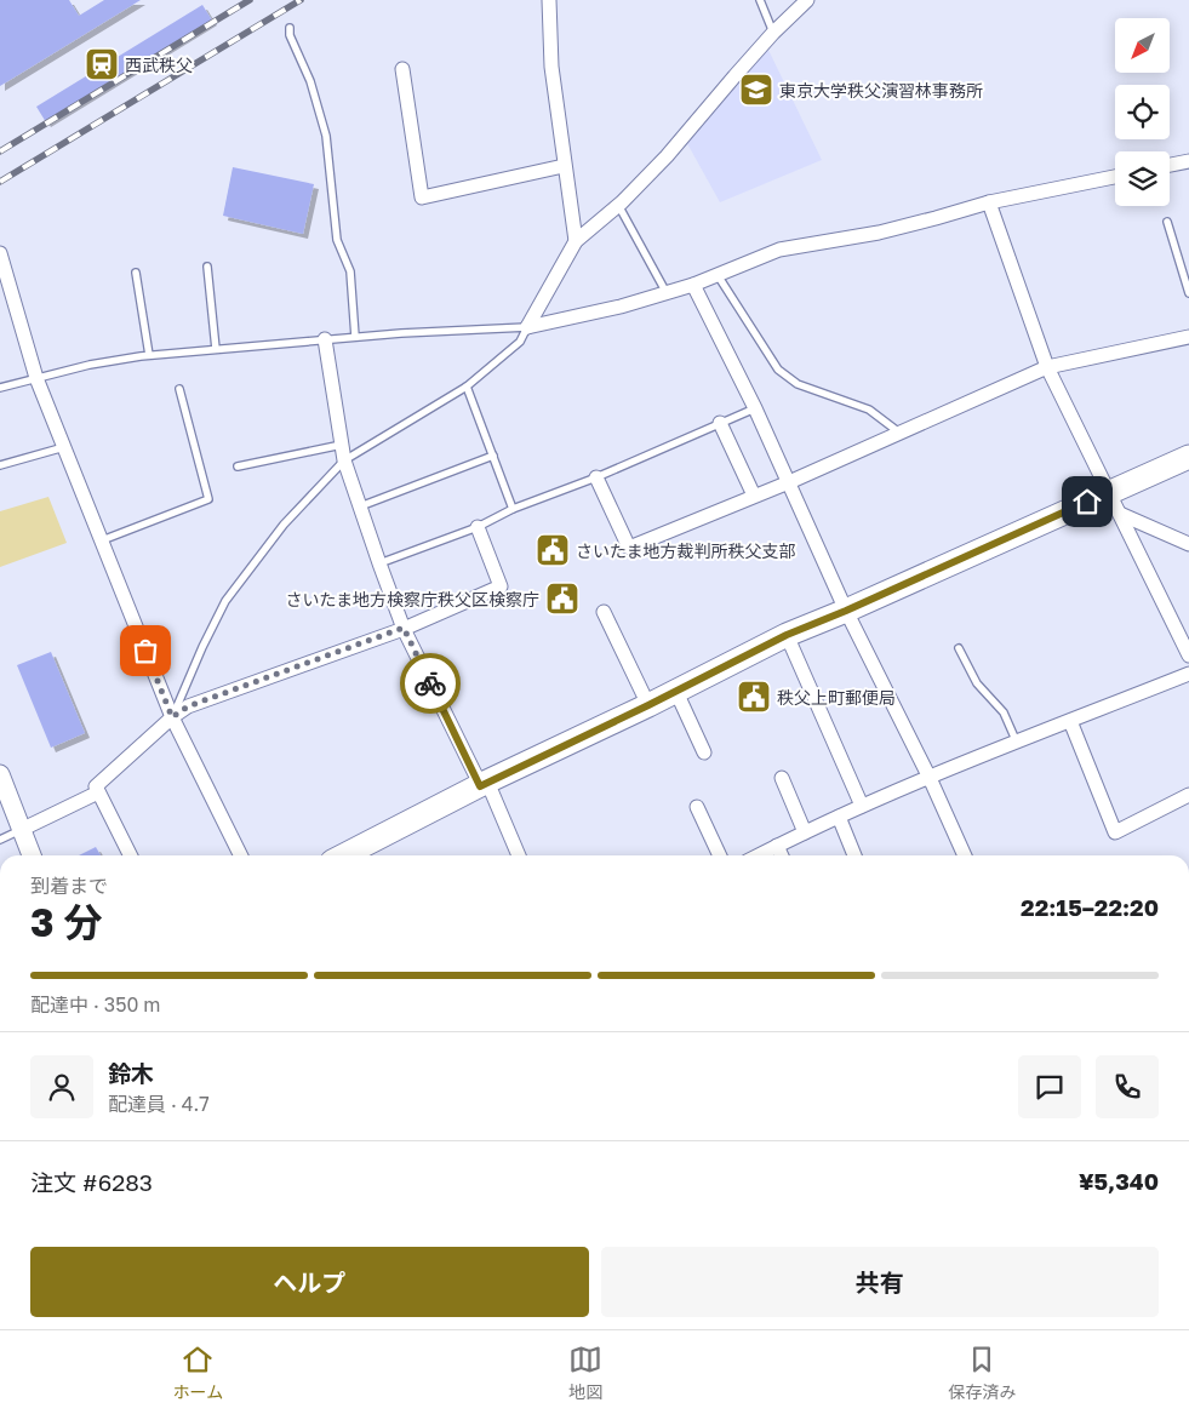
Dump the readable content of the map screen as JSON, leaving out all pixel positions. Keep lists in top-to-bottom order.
{
  "places": {
    "station": ["西武秩父"],
    "school or university": ["東京大学秩父演習林事務所"],
    "public building": ["さいたま地方裁判所秩父支部", "さいたま地方検察庁秩父区検察庁", "秩父上町郵便局"]
  },
  "north": "bottom left",
  "page": {
    "heading": ["3 分", "到着まで", "22:15–22:20"],
    "panel": [
      "鈴木",
      "配達員 · 4.7",
      "注文 #6283",
      "¥5,340"
    ],
    "bar": "配達中 · 350 m",
    "buttons": ["ヘルプ", "共有"],
    "tabs": ["ホーム", "地図", "保存済み"]
  }
}
